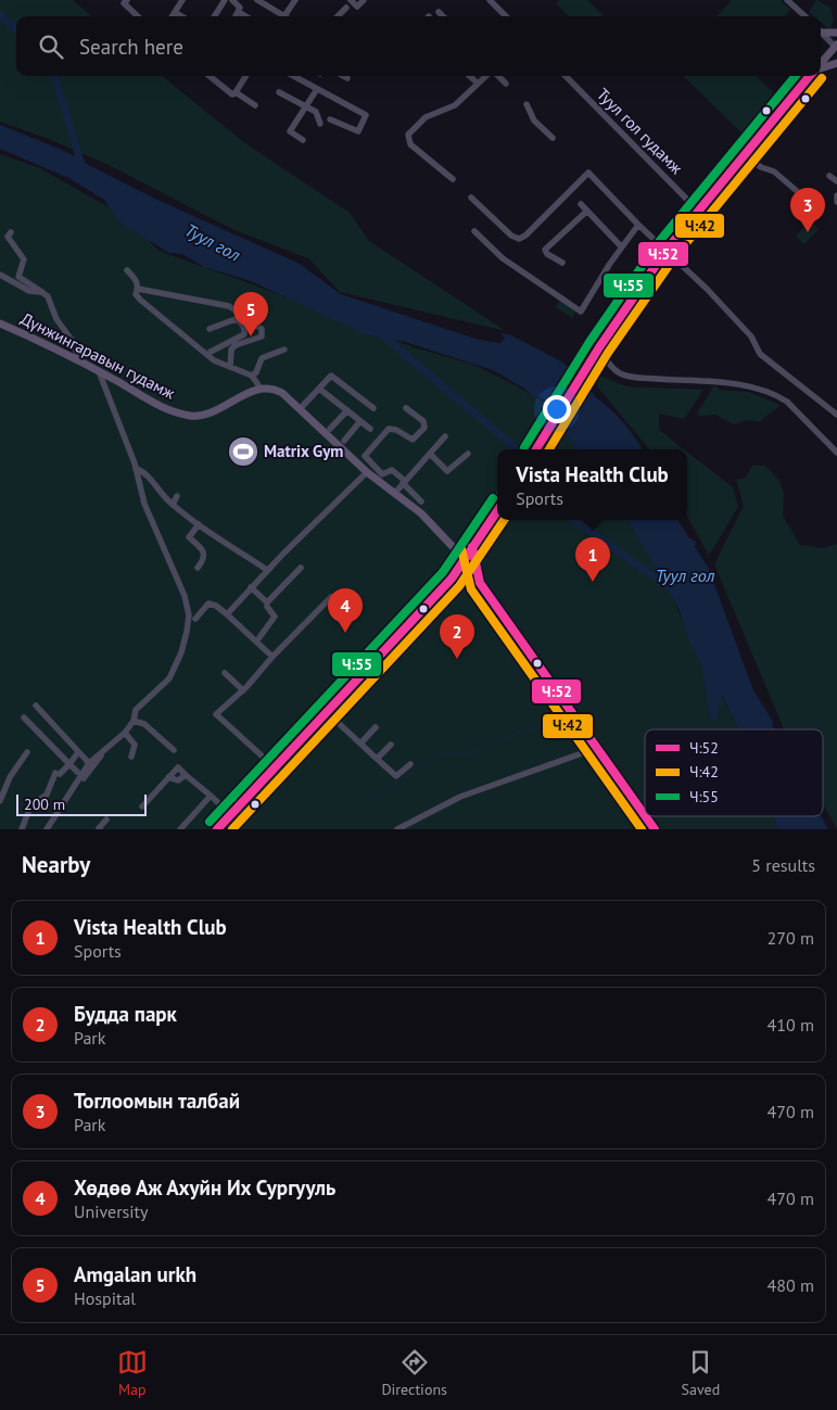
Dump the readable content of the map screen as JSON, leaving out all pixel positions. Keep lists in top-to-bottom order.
{
  "streets": {
    "main road": ["Дүнжингаравын гудамж"],
    "street": ["Туул гол гудамж"]
  },
  "water": ["Туул гол"],
  "places": {
    "sports": ["Matrix Gym"]
  },
  "lines": ["transit line Ч:52", "transit line Ч:55", "transit line Ч:42"],
  "legend": ["Ч:52", "Ч:42", "Ч:55"],
  "scale_bar": "200 m",
  "page": {
    "search": "Search here",
    "pins": [
      "3",
      "5",
      "1",
      "4",
      "2"
    ],
    "popup": ["Vista Health Club", "Sports"],
    "scale": "200 m",
    "heading": ["Nearby", "5 results"],
    "list": [
      {
        "mark": "1",
        "name": "Vista Health Club",
        "note": "Sports",
        "value": "270 m"
      },
      {
        "mark": "2",
        "name": "Будда парк",
        "note": "Park",
        "value": "410 m"
      },
      {
        "mark": "3",
        "name": "Тоглоомын талбай",
        "note": "Park",
        "value": "470 m"
      },
      {
        "mark": "4",
        "name": "Хөдөө Аж Ахуйн Их Сургууль",
        "note": "University",
        "value": "470 m"
      },
      {
        "mark": "5",
        "name": "Amgalan urkh",
        "note": "Hospital",
        "value": "480 m"
      }
    ],
    "nav": ["Map", "Directions", "Saved"]
  }
}
